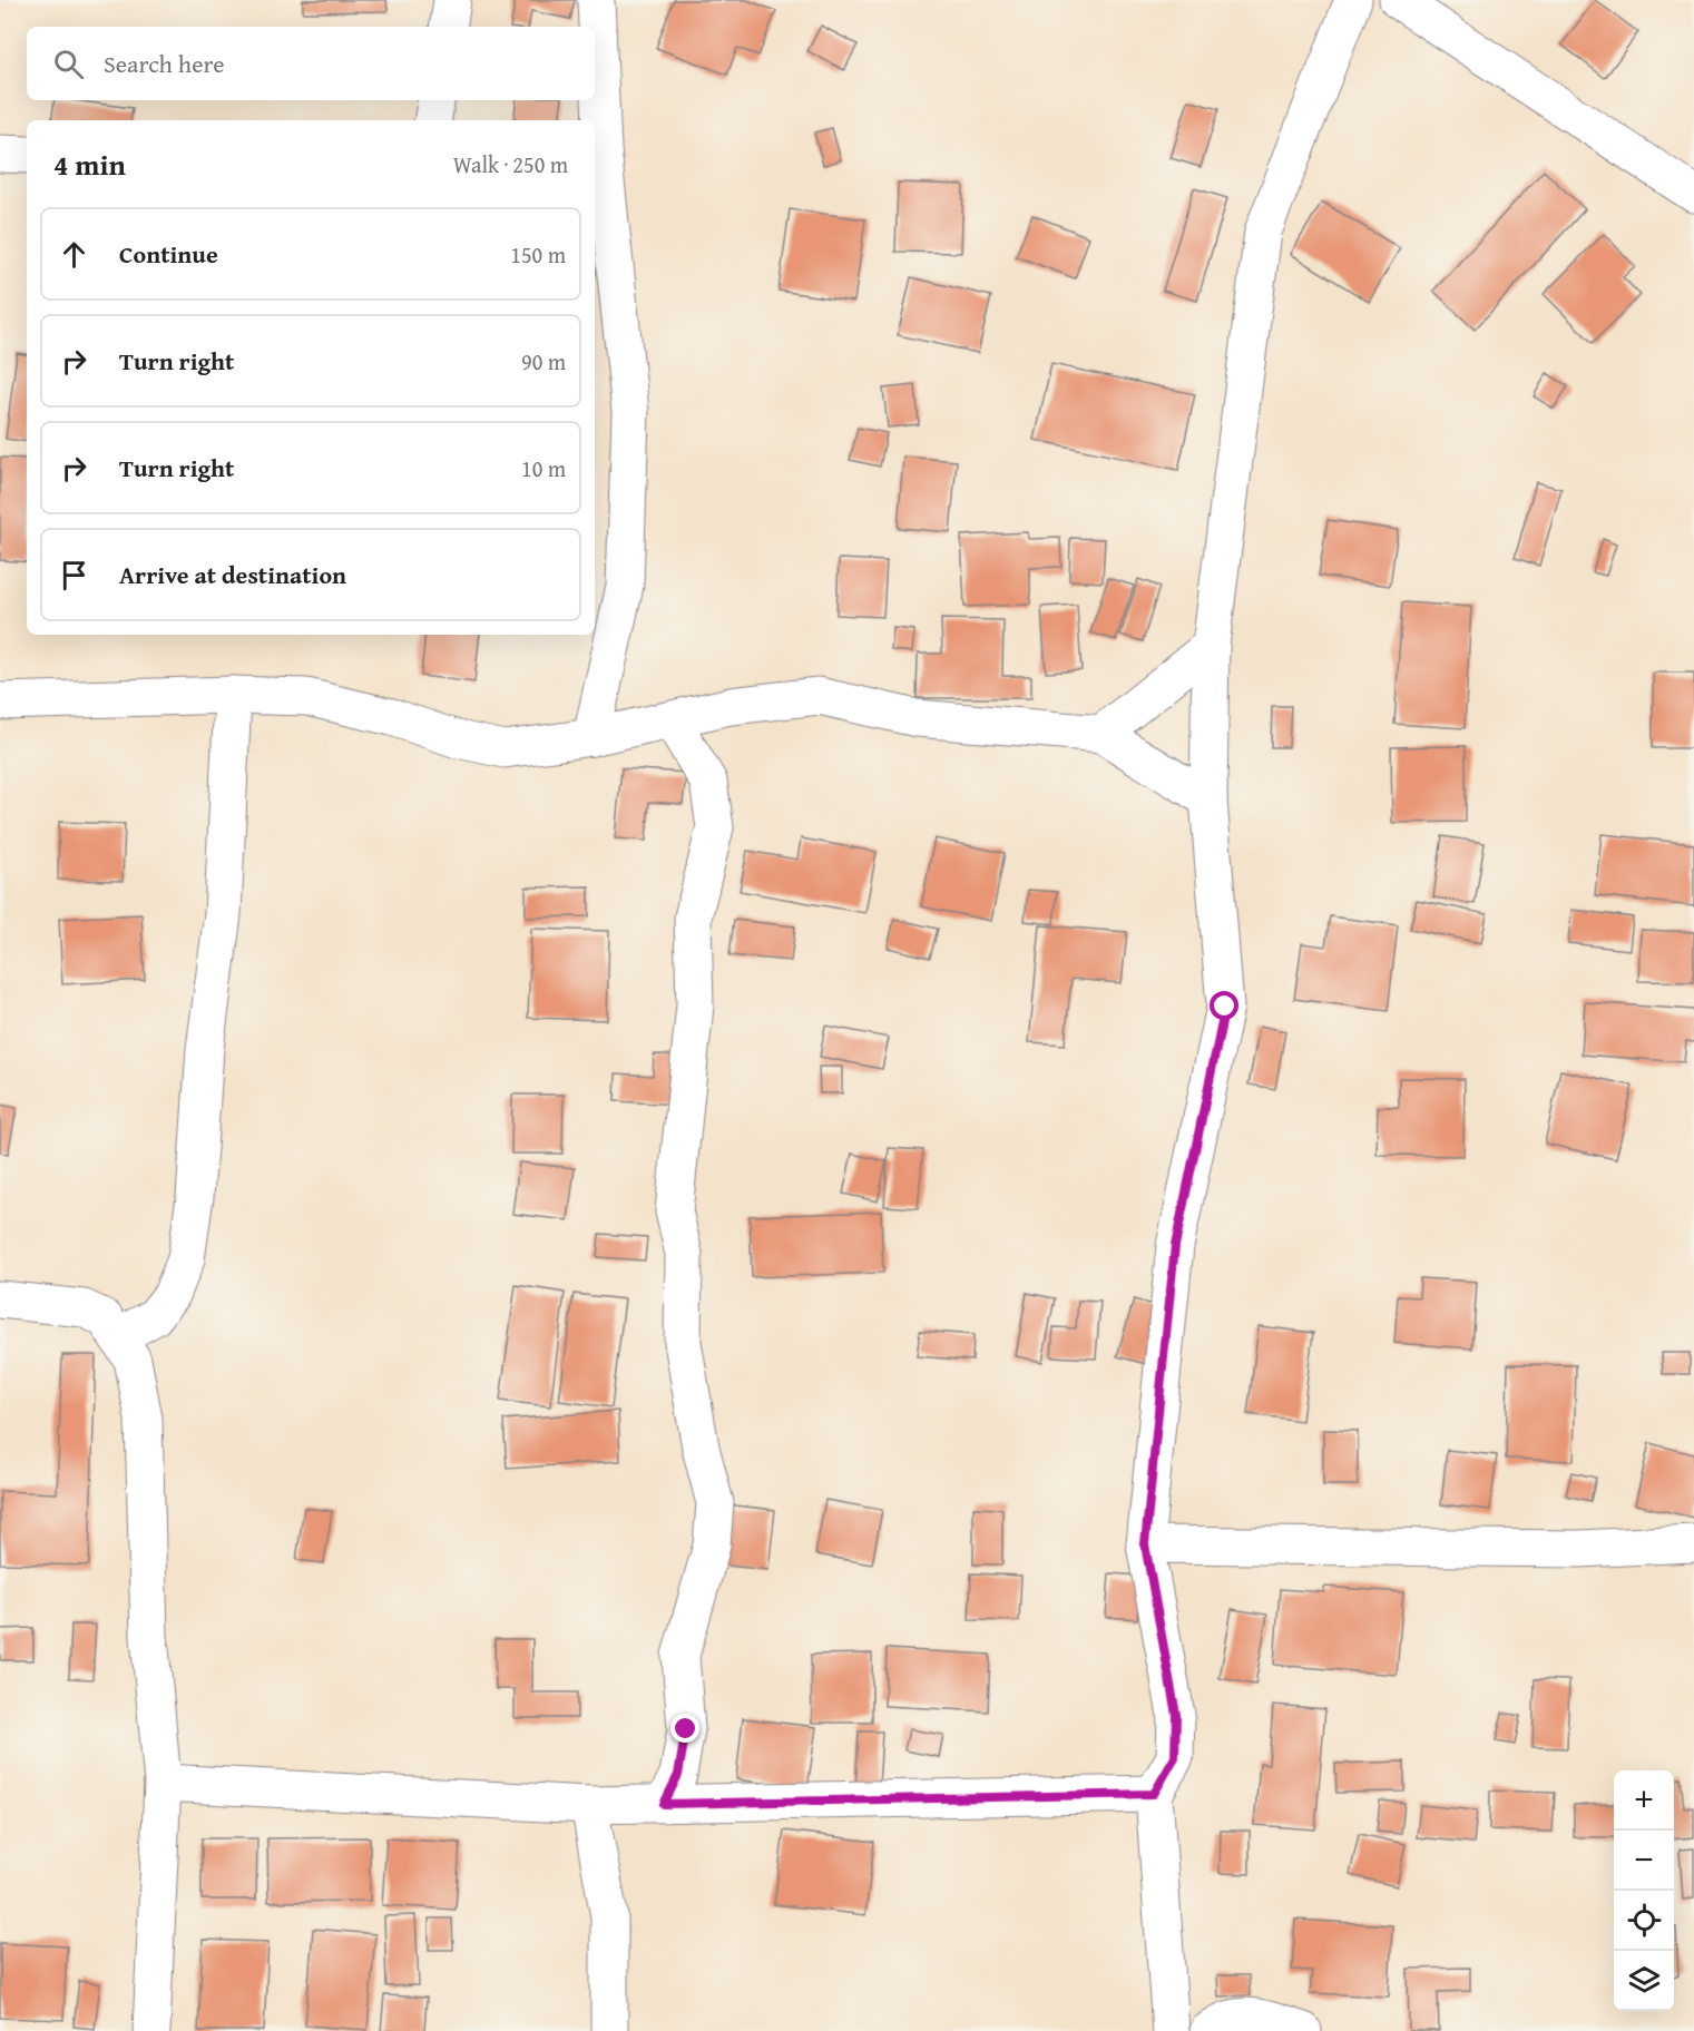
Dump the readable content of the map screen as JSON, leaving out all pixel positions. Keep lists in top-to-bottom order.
{
  "page": {
    "search": "Search here",
    "heading": ["4 min", "Walk · 250 m"],
    "list": [
      ["Continue", "150 m"],
      ["Turn right", "90 m"],
      ["Turn right", "10 m"],
      "Arrive at destination"
    ],
    "map_buttons": ["+", "−"]
  }
}
